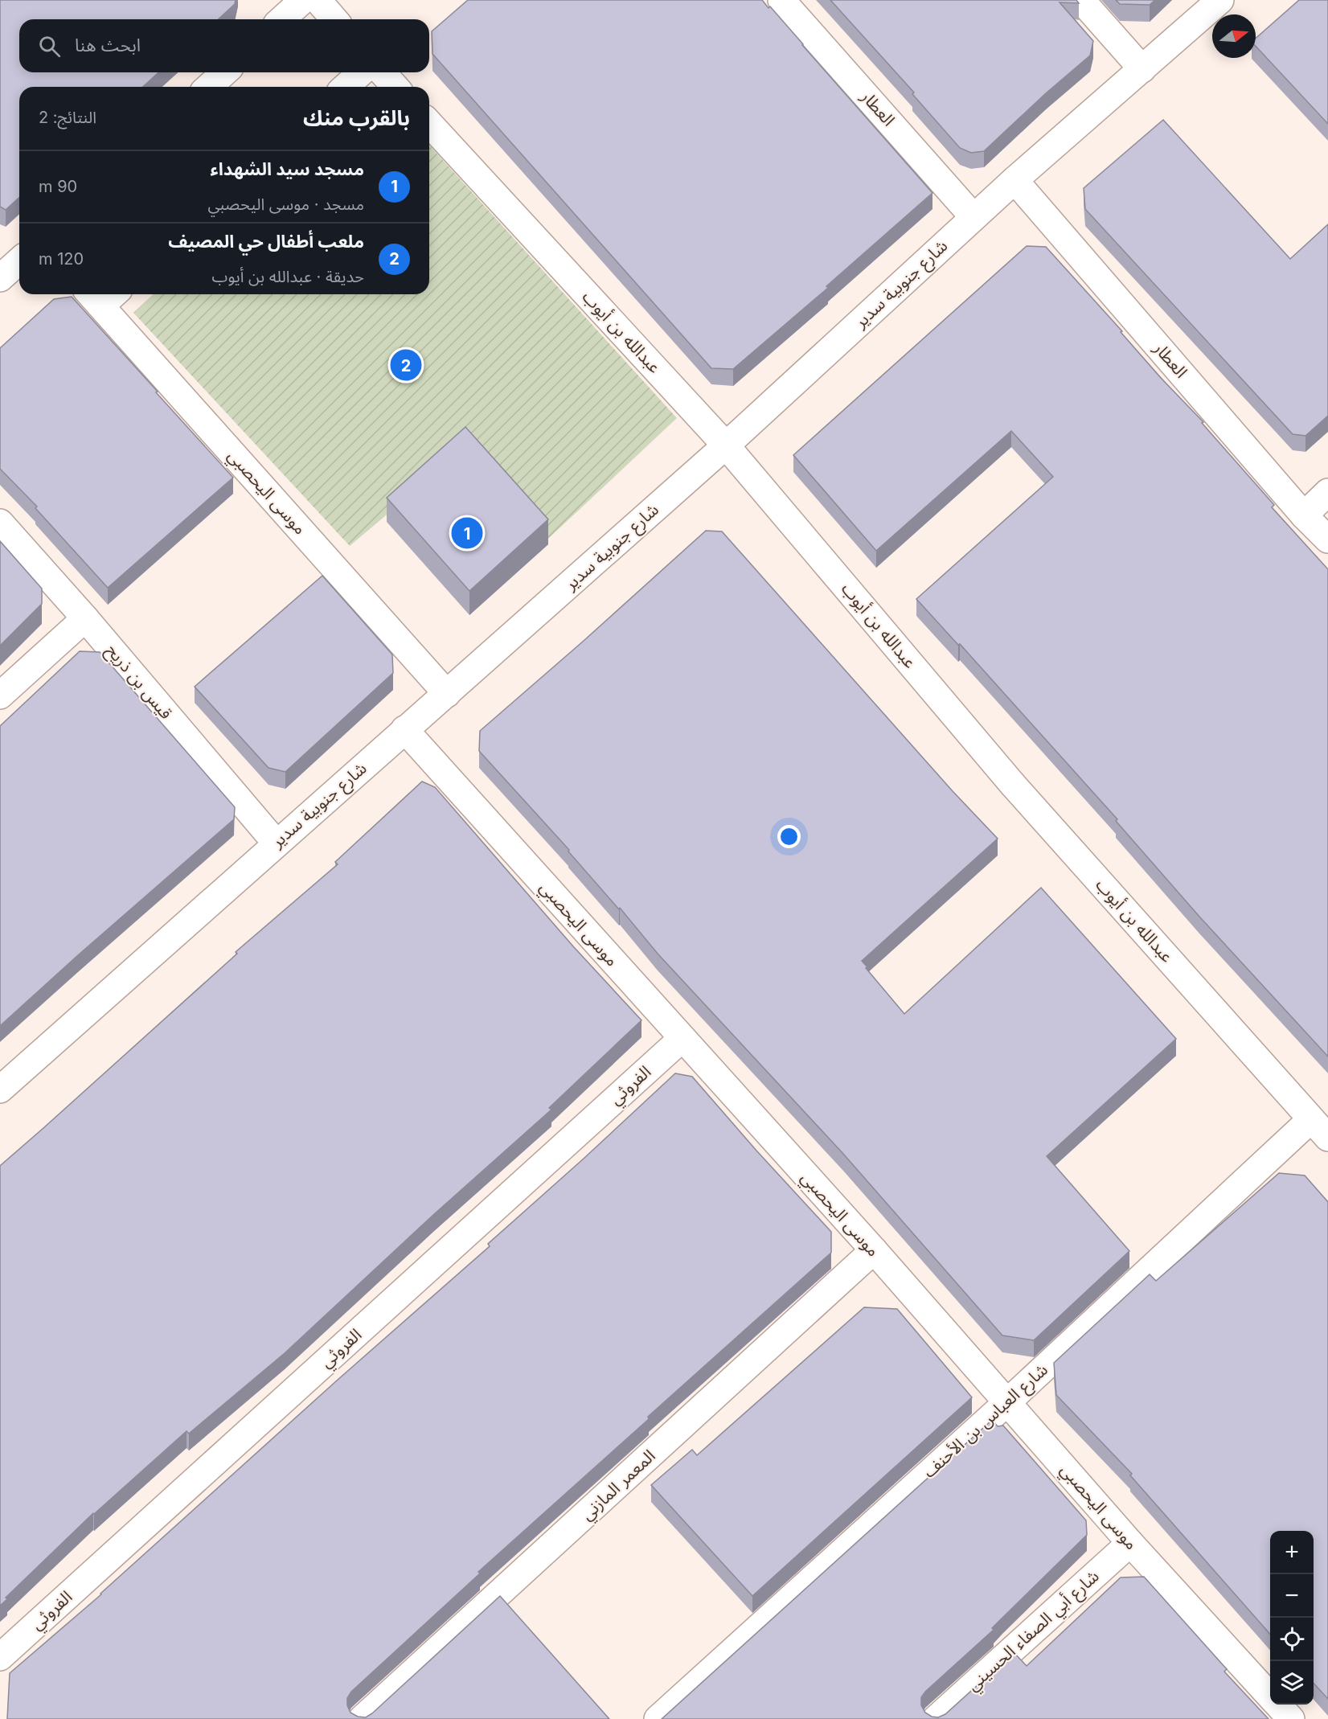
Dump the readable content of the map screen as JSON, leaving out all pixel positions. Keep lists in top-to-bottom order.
{
  "streets": {
    "street": [
      "العطار",
      "شارع جنوبية سدير",
      "عبدالله بن أيوب",
      "موسى اليحصبي",
      "قيس بن ذريح",
      "الفروثي",
      "شارع العباس بن الأحنف",
      "المعمر المازني",
      "شارع أبي الصفاء الحسيني"
    ]
  },
  "crossings": [
    ["العطار", "شارع جنوبية سدير"],
    ["شارع جنوبية سدير", "عبدالله بن أيوب"],
    ["شارع جنوبية سدير", "موسى اليحصبي"],
    ["شارع جنوبية سدير", "قيس بن ذريح"],
    ["عبدالله بن أيوب", "شارع العباس بن الأحنف"],
    ["موسى اليحصبي", "الفروثي"],
    ["موسى اليحصبي", "شارع العباس بن الأحنف"],
    ["موسى اليحصبي", "المعمر المازني"],
    ["موسى اليحصبي", "شارع أبي الصفاء الحسيني"]
  ],
  "north": "right",
  "page": {
    "search": "ابحث هنا",
    "heading": ["بالقرب منك", "النتائج: 2"],
    "list": [
      {
        "mark": "1",
        "name": "مسجد سيد الشهداء",
        "note": "مسجد · موسى اليحصبي",
        "value": "90 m"
      },
      {
        "mark": "2",
        "name": "ملعب أطفال حي المصيف",
        "note": "حديقة · عبدالله بن أيوب",
        "value": "120 m"
      }
    ],
    "pins": ["2", "1"],
    "map_buttons": ["+", "−"]
  }
}
